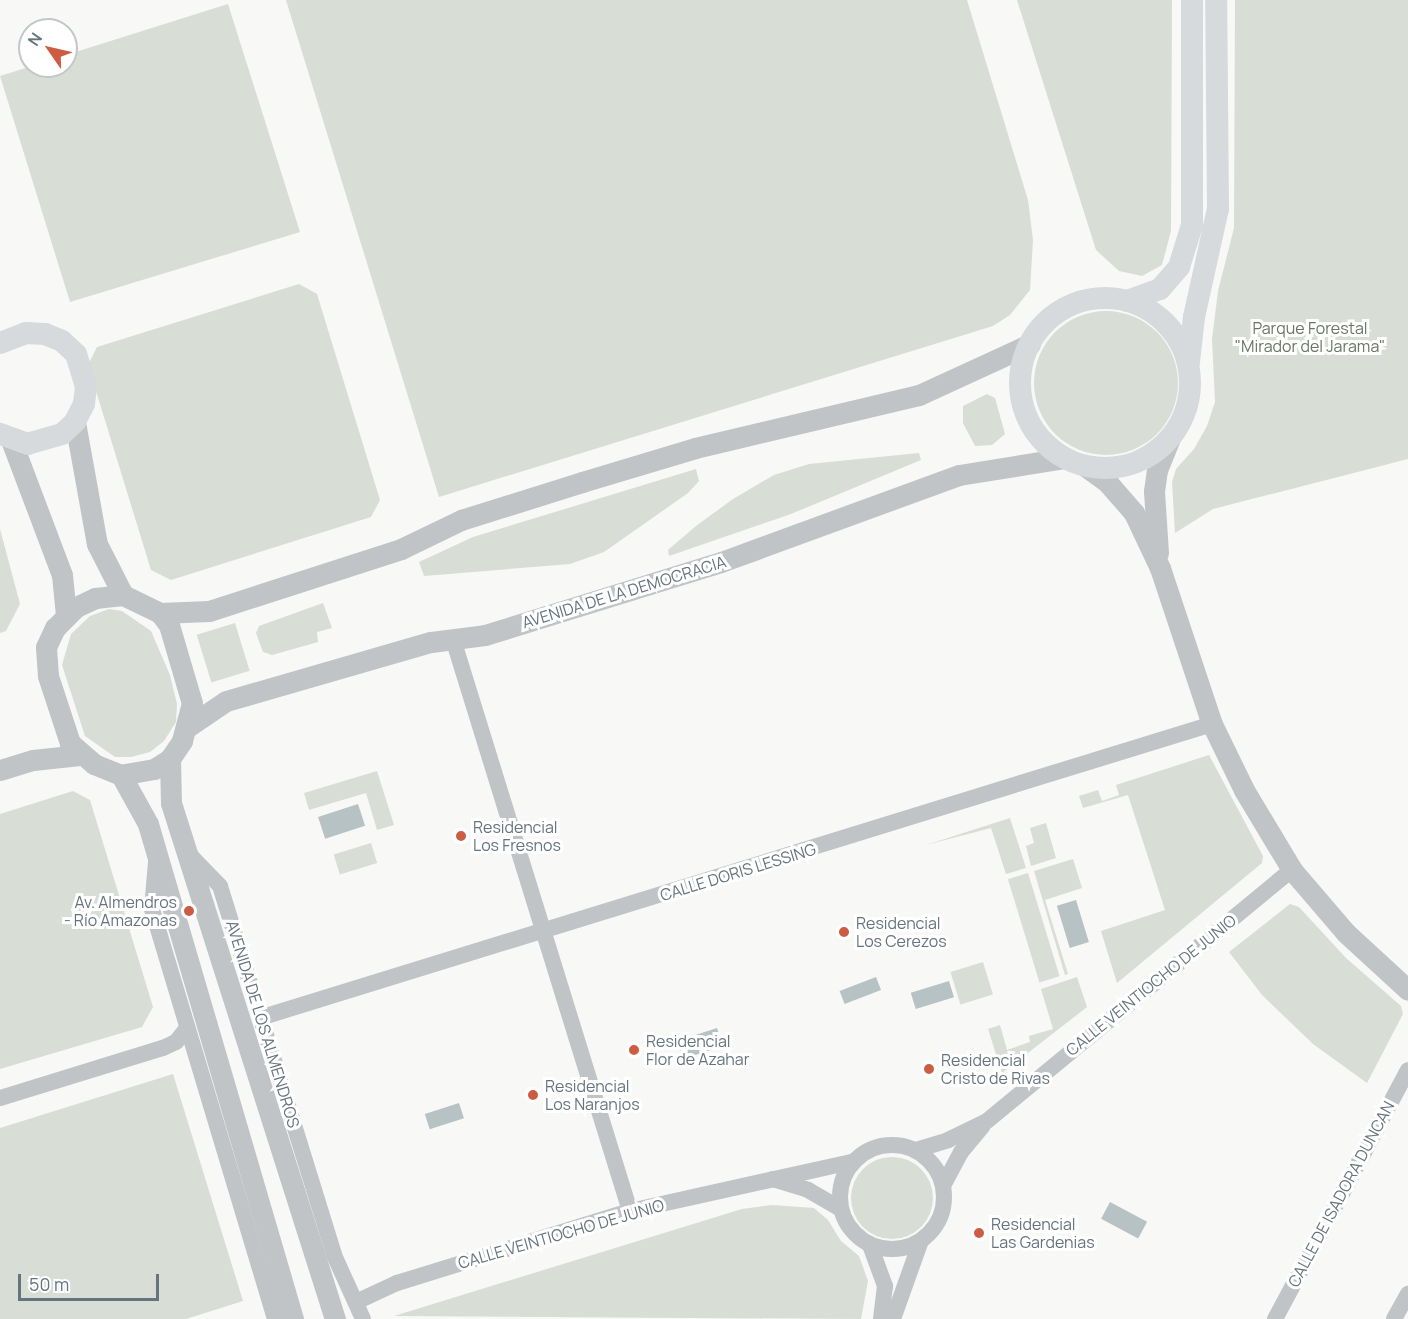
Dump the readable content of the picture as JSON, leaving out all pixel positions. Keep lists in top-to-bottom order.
{
  "streets": {
    "street": [
      "AVENIDA DE LA DEMOCRACIA",
      "CALLE DORIS LESSING",
      "CALLE VEINTIOCHO DE JUNIO",
      "AVENIDA DE LOS ALMENDROS",
      "CALLE DE ISADORA DUNCAN"
    ]
  },
  "crossings": [
    ["AVENIDA DE LA DEMOCRACIA", "AVENIDA DE LOS ALMENDROS"],
    ["CALLE DORIS LESSING", "AVENIDA DE LOS ALMENDROS"],
    ["CALLE VEINTIOCHO DE JUNIO", "AVENIDA DE LOS ALMENDROS"]
  ],
  "parks": ["Parque Forestal \"Mirador del Jarama\""],
  "places": [
    "Residencial Los Fresnos",
    "Av. Almendros - Río Amazonas",
    "Residencial Los Cerezos",
    "Residencial Flor de Azahar",
    "Residencial Cristo de Rivas",
    "Residencial Los Naranjos",
    "Residencial Las Gardenias"
  ],
  "scale_bar": "50 m",
  "north": "top left"
}
